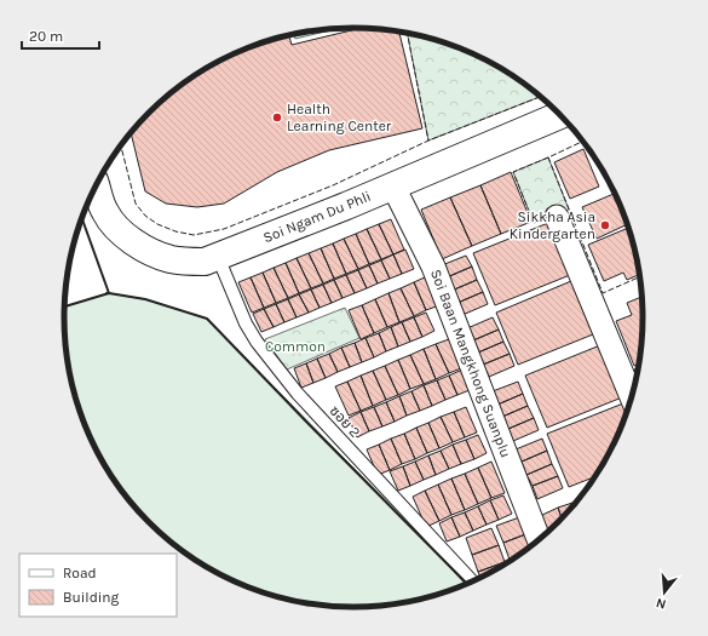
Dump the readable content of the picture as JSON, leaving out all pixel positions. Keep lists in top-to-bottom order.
{
  "streets": {
    "street": ["Soi Ngam Du Phli", "Soi Baan Mangkhong Suanplu"],
    "lane": ["ซอย 2"]
  },
  "crossings": [
    ["Soi Ngam Du Phli", "Soi Baan Mangkhong Suanplu"],
    ["Soi Ngam Du Phli", "ซอย 2"]
  ],
  "parks": ["Common"],
  "places": ["Health Learning Center", "Sikkha Asia Kindergarten"],
  "legend": ["Road", "Building"],
  "scale_bar": "20 m",
  "north": "bottom"
}
